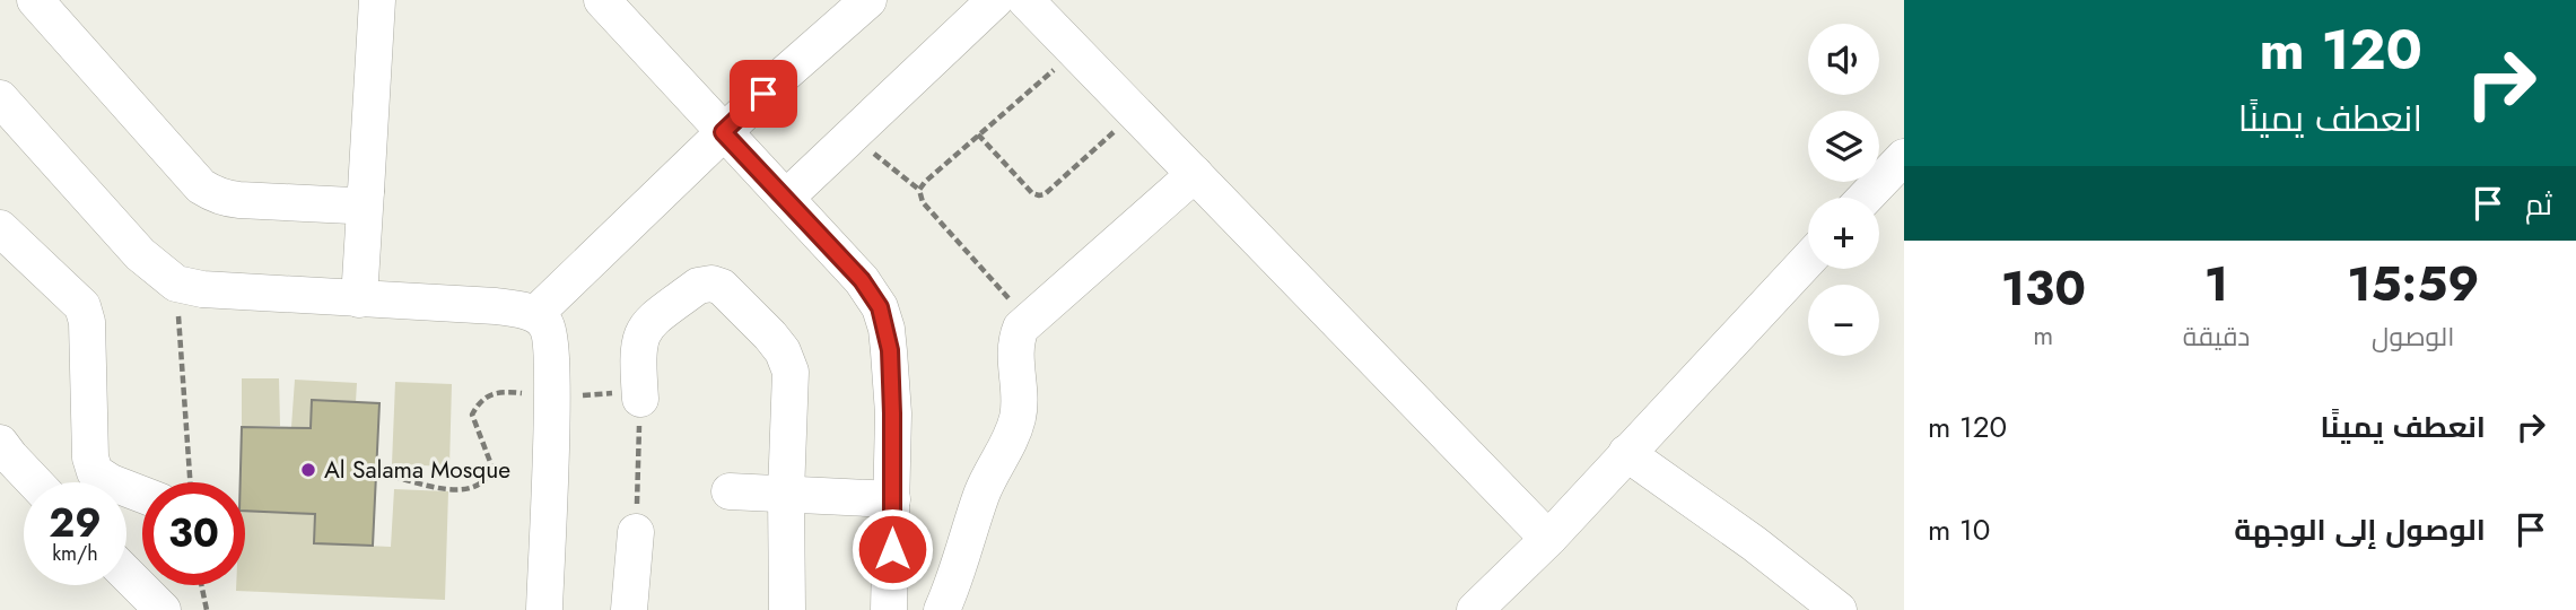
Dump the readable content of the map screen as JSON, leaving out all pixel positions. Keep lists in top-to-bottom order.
{
  "places": ["Al Salama Mosque"],
  "page": {
    "turn": ["120 m", "انعطف يمينًا"],
    "map_buttons": ["+", "−"],
    "then": "ثم",
    "eta": [
      "15:59",
      "الوصول",
      "1",
      "دقيقة",
      "130",
      "m"
    ],
    "list": [
      {
        "name": "انعطف يمينًا",
        "value": "120 m"
      },
      {
        "name": "الوصول إلى الوجهة",
        "value": "10 m"
      }
    ],
    "speed": "29 km/h",
    "limit": "30"
  }
}
